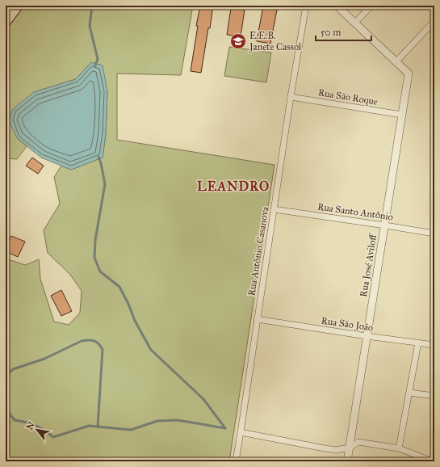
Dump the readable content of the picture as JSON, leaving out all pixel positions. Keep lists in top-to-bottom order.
{
  "streets": {
    "street": [
      "Rua São Roque",
      "Rua Santo Antônio",
      "Rua Antônio Casanova",
      "Rua José Aviloff",
      "Rua São João"
    ]
  },
  "crossings": [
    ["Rua São Roque", "Rua Antônio Casanova"],
    ["Rua São Roque", "Rua José Aviloff"],
    ["Rua Santo Antônio", "Rua Antônio Casanova"],
    ["Rua Santo Antônio", "Rua José Aviloff"],
    ["Rua Antônio Casanova", "Rua São João"],
    ["Rua José Aviloff", "Rua São João"]
  ],
  "districts": ["LEANDRO"],
  "places": {
    "school or university": ["E.E.B. Janete Cassol"]
  },
  "scale_bar": "50 m",
  "north": "top left"
}
